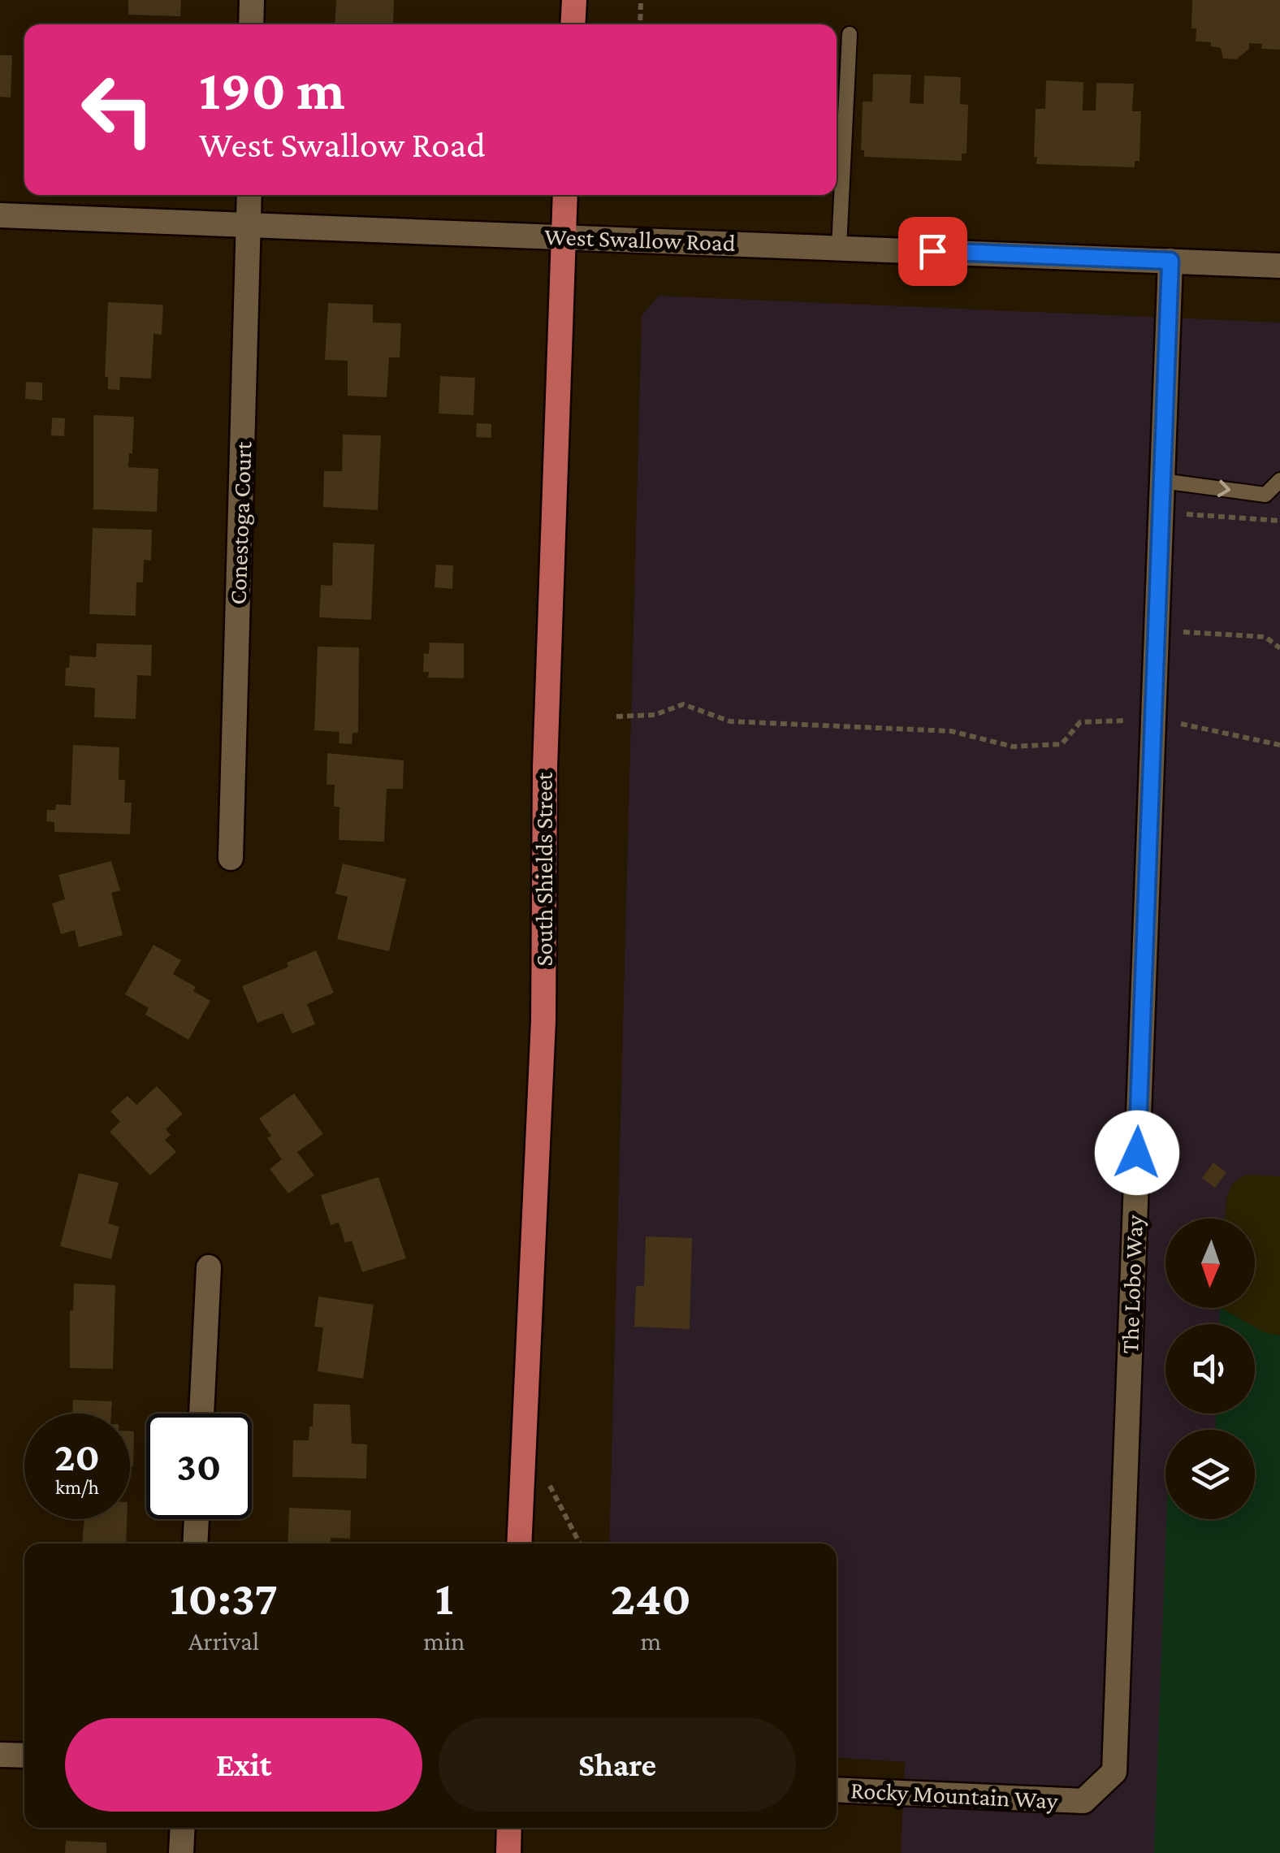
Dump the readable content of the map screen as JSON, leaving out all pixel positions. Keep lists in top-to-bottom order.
{
  "streets": {
    "main road": ["South Shields Street"],
    "street": [
      "West Swallow Road",
      "Conestoga Court",
      "The Lobo Way",
      "Rocky Mountain Way"
    ]
  },
  "crossings": [
    ["West Swallow Road", "Conestoga Court"],
    ["West Swallow Road", "South Shields Street"],
    ["West Swallow Road", "The Lobo Way"],
    ["The Lobo Way", "Rocky Mountain Way"]
  ],
  "north": "bottom",
  "page": {
    "turn": ["190 m", "West Swallow Road"],
    "speed": "20 km/h",
    "limit": "30",
    "eta": [
      "10:37",
      "Arrival",
      "1",
      "min",
      "240",
      "m"
    ],
    "buttons": ["Exit", "Share"]
  }
}
